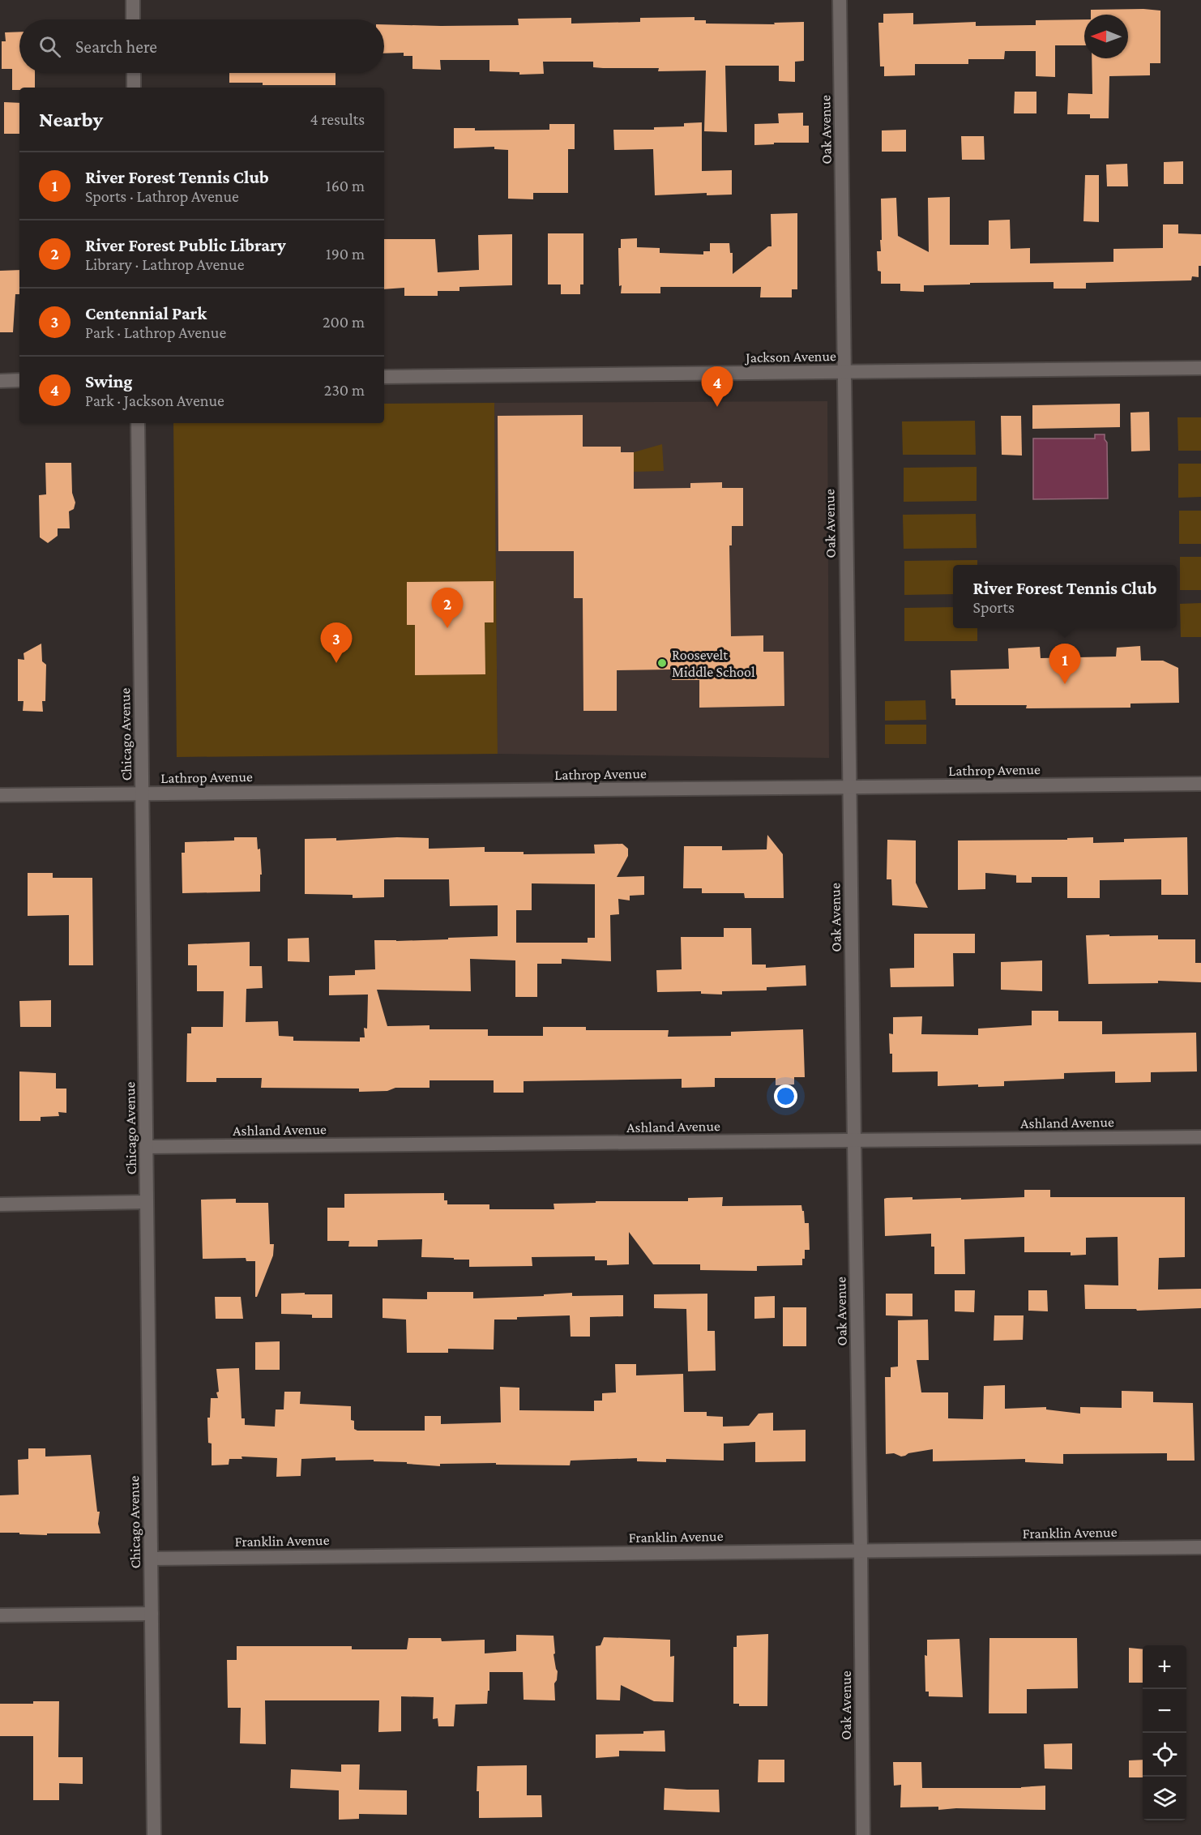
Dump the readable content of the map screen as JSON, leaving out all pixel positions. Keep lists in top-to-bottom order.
{
  "streets": {
    "street": [
      "Oak Avenue",
      "Jackson Avenue",
      "Chicago Avenue",
      "Lathrop Avenue",
      "Ashland Avenue",
      "Franklin Avenue"
    ]
  },
  "crossings": [
    ["Oak Avenue", "Jackson Avenue"],
    ["Oak Avenue", "Lathrop Avenue"],
    ["Oak Avenue", "Ashland Avenue"],
    ["Oak Avenue", "Franklin Avenue"],
    ["Chicago Avenue", "Lathrop Avenue"],
    ["Chicago Avenue", "Ashland Avenue"],
    ["Chicago Avenue", "Franklin Avenue"]
  ],
  "places": ["Roosevelt Middle School"],
  "north": "left",
  "page": {
    "search": "Search here",
    "heading": ["Nearby", "4 results"],
    "list": [
      {
        "mark": "1",
        "name": "River Forest Tennis Club",
        "note": "Sports · Lathrop Avenue",
        "value": "160 m"
      },
      {
        "mark": "2",
        "name": "River Forest Public Library",
        "note": "Library · Lathrop Avenue",
        "value": "190 m"
      },
      {
        "mark": "3",
        "name": "Centennial Park",
        "note": "Park · Lathrop Avenue",
        "value": "200 m"
      },
      {
        "mark": "4",
        "name": "Swing",
        "note": "Park · Jackson Avenue",
        "value": "230 m"
      }
    ],
    "pins": [
      "4",
      "2",
      "3",
      "1"
    ],
    "popup": ["River Forest Tennis Club", "Sports"],
    "map_buttons": ["+", "−"]
  }
}
